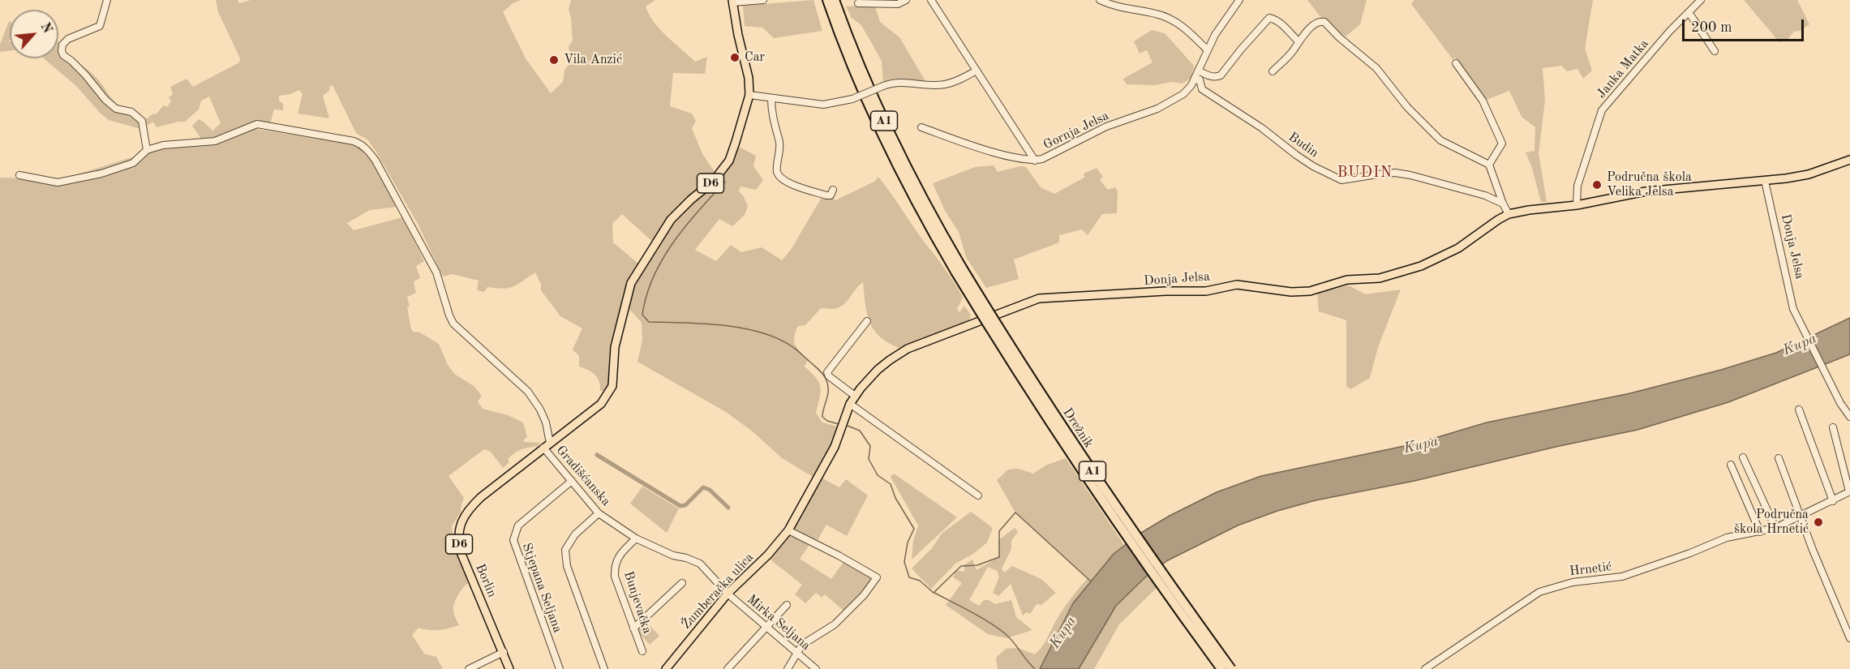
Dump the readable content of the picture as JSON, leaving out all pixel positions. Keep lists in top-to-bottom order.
{
  "streets": {
    "highway": ["A1", "Drežnik"],
    "main road": [
      "D6",
      "Donja Jelsa",
      "Borlin",
      "Žumberačka ulica"
    ],
    "street": [
      "Janka Matka",
      "Gornja Jelsa",
      "Budin",
      "Gradišćanska",
      "Hrnetić",
      "Stjepana Seljana",
      "Bunjevačka",
      "Mirka Seljana"
    ]
  },
  "crossings": [
    ["Janka Matka", "Donja Jelsa"],
    ["A1", "Drežnik"],
    ["Gornja Jelsa", "Budin"],
    ["D6", "Gradišćanska"],
    ["D6", "Borlin"],
    ["Donja Jelsa", "Žumberačka ulica"],
    ["Gradišćanska", "Borlin"],
    ["Gradišćanska", "Stjepana Seljana"],
    ["Gradišćanska", "Žumberačka ulica"],
    ["Gradišćanska", "Bunjevačka"],
    ["Gradišćanska", "Mirka Seljana"],
    ["Žumberačka ulica", "Mirka Seljana"]
  ],
  "districts": ["BUDIN"],
  "water": ["Kupa"],
  "places": [
    "Car",
    "Vila Anzić",
    "Područna škola Velika Jelsa",
    "Područna škola Hrnetić"
  ],
  "scale_bar": "200 m",
  "north": "top right"
}
